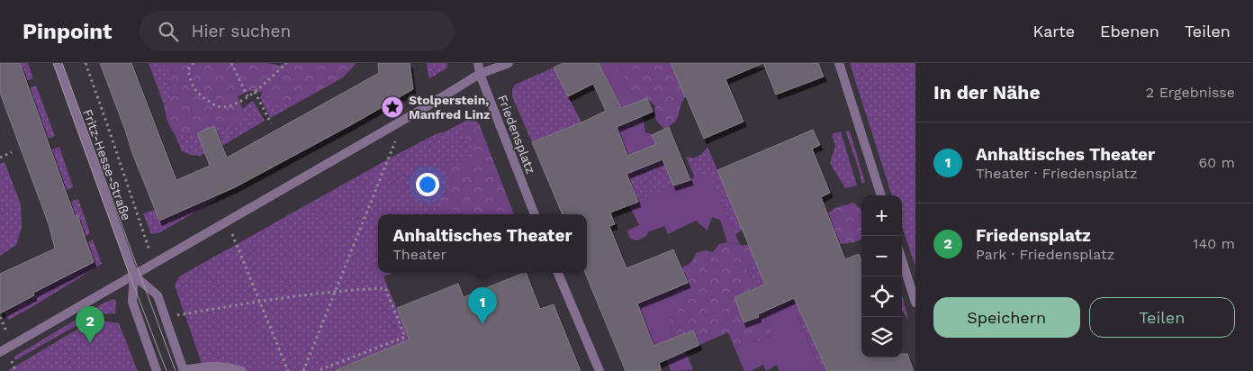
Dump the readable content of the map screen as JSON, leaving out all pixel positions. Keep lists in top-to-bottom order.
{
  "streets": {
    "street": ["Friedensplatz", "Fritz-Hesse-Straße"]
  },
  "places": {
    "place": ["Stolperstein, Manfred Linz"]
  },
  "page": {
    "header": "Pinpoint",
    "search": "Hier suchen",
    "nav": ["Karte", "Ebenen", "Teilen"],
    "heading": ["In der Nähe", "2 Ergebnisse"],
    "list": [
      {
        "mark": "1",
        "name": "Anhaltisches Theater",
        "note": "Theater · Friedensplatz",
        "value": "60 m"
      },
      {
        "mark": "2",
        "name": "Friedensplatz",
        "note": "Park · Friedensplatz",
        "value": "140 m"
      }
    ],
    "map_buttons": ["+", "−"],
    "popup": ["Anhaltisches Theater", "Theater"],
    "buttons": ["Speichern", "Teilen"],
    "pins": ["1", "2"]
  }
}
